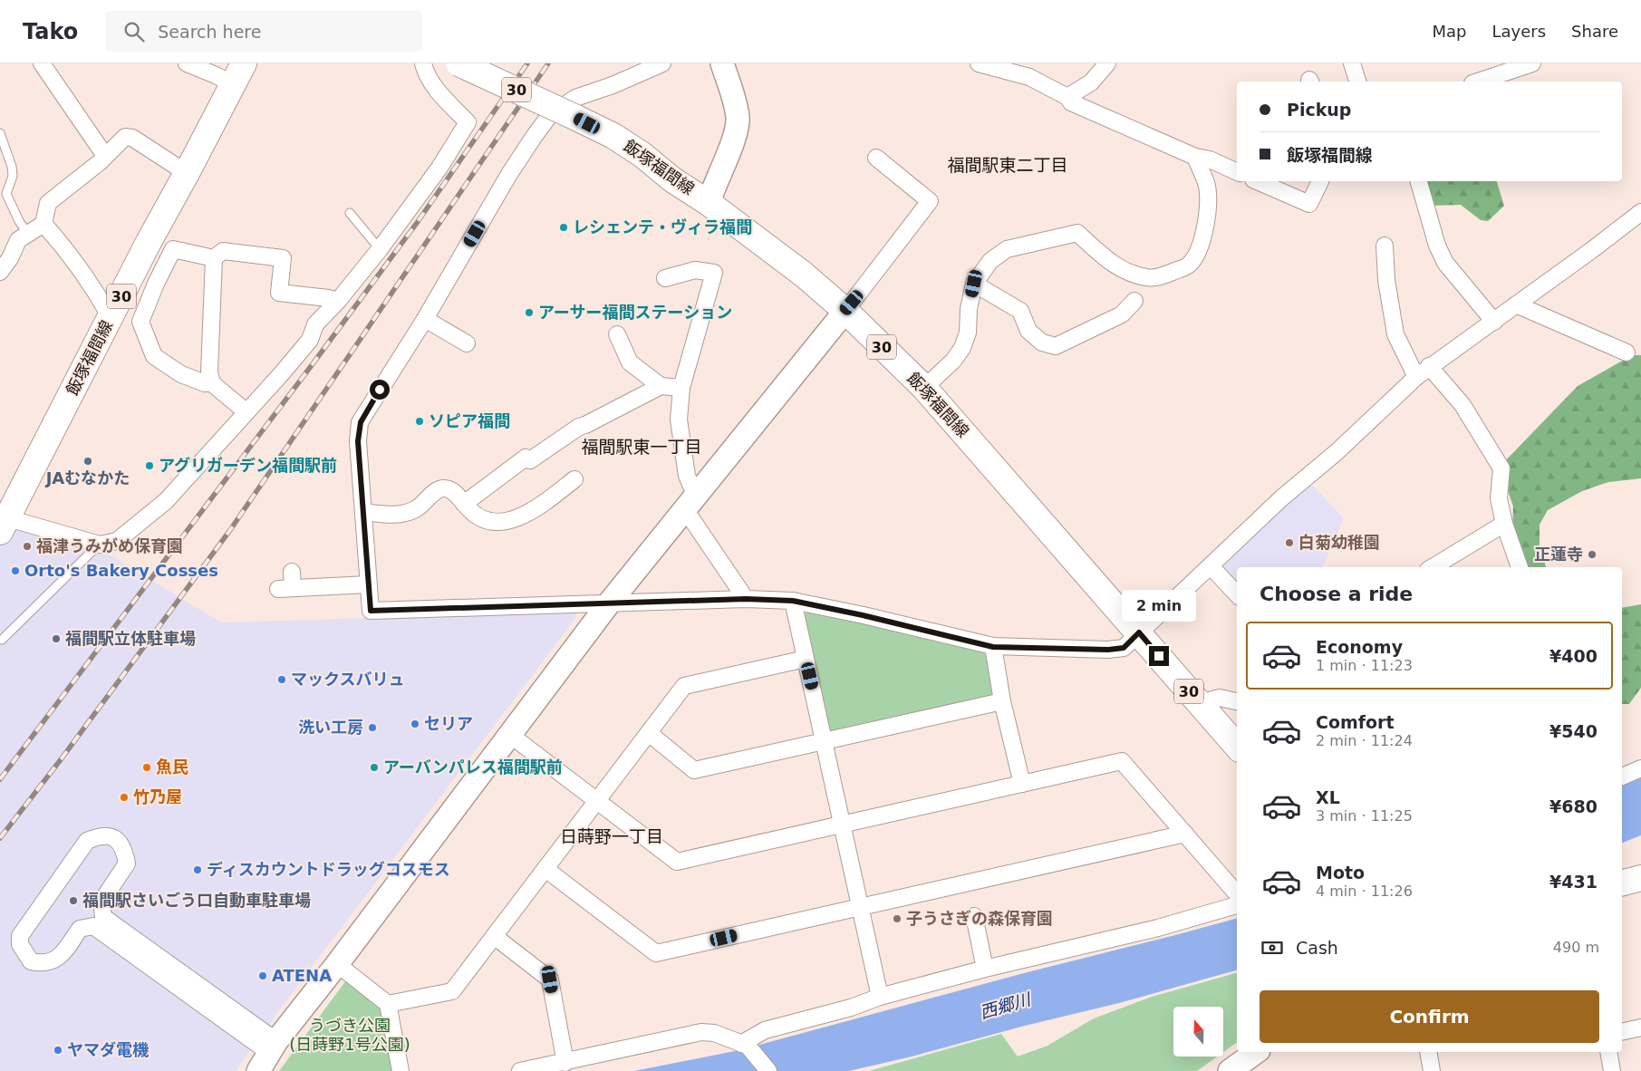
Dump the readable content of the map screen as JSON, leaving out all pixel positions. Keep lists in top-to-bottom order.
{
  "streets": {
    "main road": ["30", "飯塚福間線"]
  },
  "districts": ["福間駅東二丁目", "福間駅東一丁目", "日蒔野一丁目"],
  "water": ["西郷川"],
  "parks": ["うづき公園 (日蒔野1号公園)"],
  "places": [
    "レシェンテ・ヴィラ福間",
    "アーサー福間ステーション",
    "ソピア福間",
    "JAむなかた",
    "アグリガーデン福間駅前",
    "白菊幼稚園",
    "福津うみがめ保育園",
    "正蓮寺",
    "Orto's Bakery Cosses",
    "福間駅立体駐車場",
    "マックスバリュ",
    "セリア",
    "洗い工房",
    "魚民",
    "アーバンパレス福間駅前",
    "竹乃屋",
    "ディスカウントドラッグコスモス",
    "福間駅さいごう口自動車駐車場",
    "子うさぎの森保育園",
    "ATENA",
    "ヤマダ電機"
  ],
  "north": "top",
  "page": {
    "header": "Tako",
    "search": "Search here",
    "nav": ["Map", "Layers", "Share"],
    "banner": ["Pickup", "飯塚福間線"],
    "heading": "Choose a ride",
    "bubble": "2 min",
    "list": [
      {
        "name": "Economy",
        "note": "1 min · 11:23",
        "value": "¥400"
      },
      {
        "name": "Comfort",
        "note": "2 min · 11:24",
        "value": "¥540"
      },
      {
        "name": "XL",
        "note": "3 min · 11:25",
        "value": "¥680"
      },
      {
        "name": "Moto",
        "note": "4 min · 11:26",
        "value": "¥431"
      }
    ],
    "pay": ["Cash", "490 m"],
    "buttons": "Confirm"
  }
}
